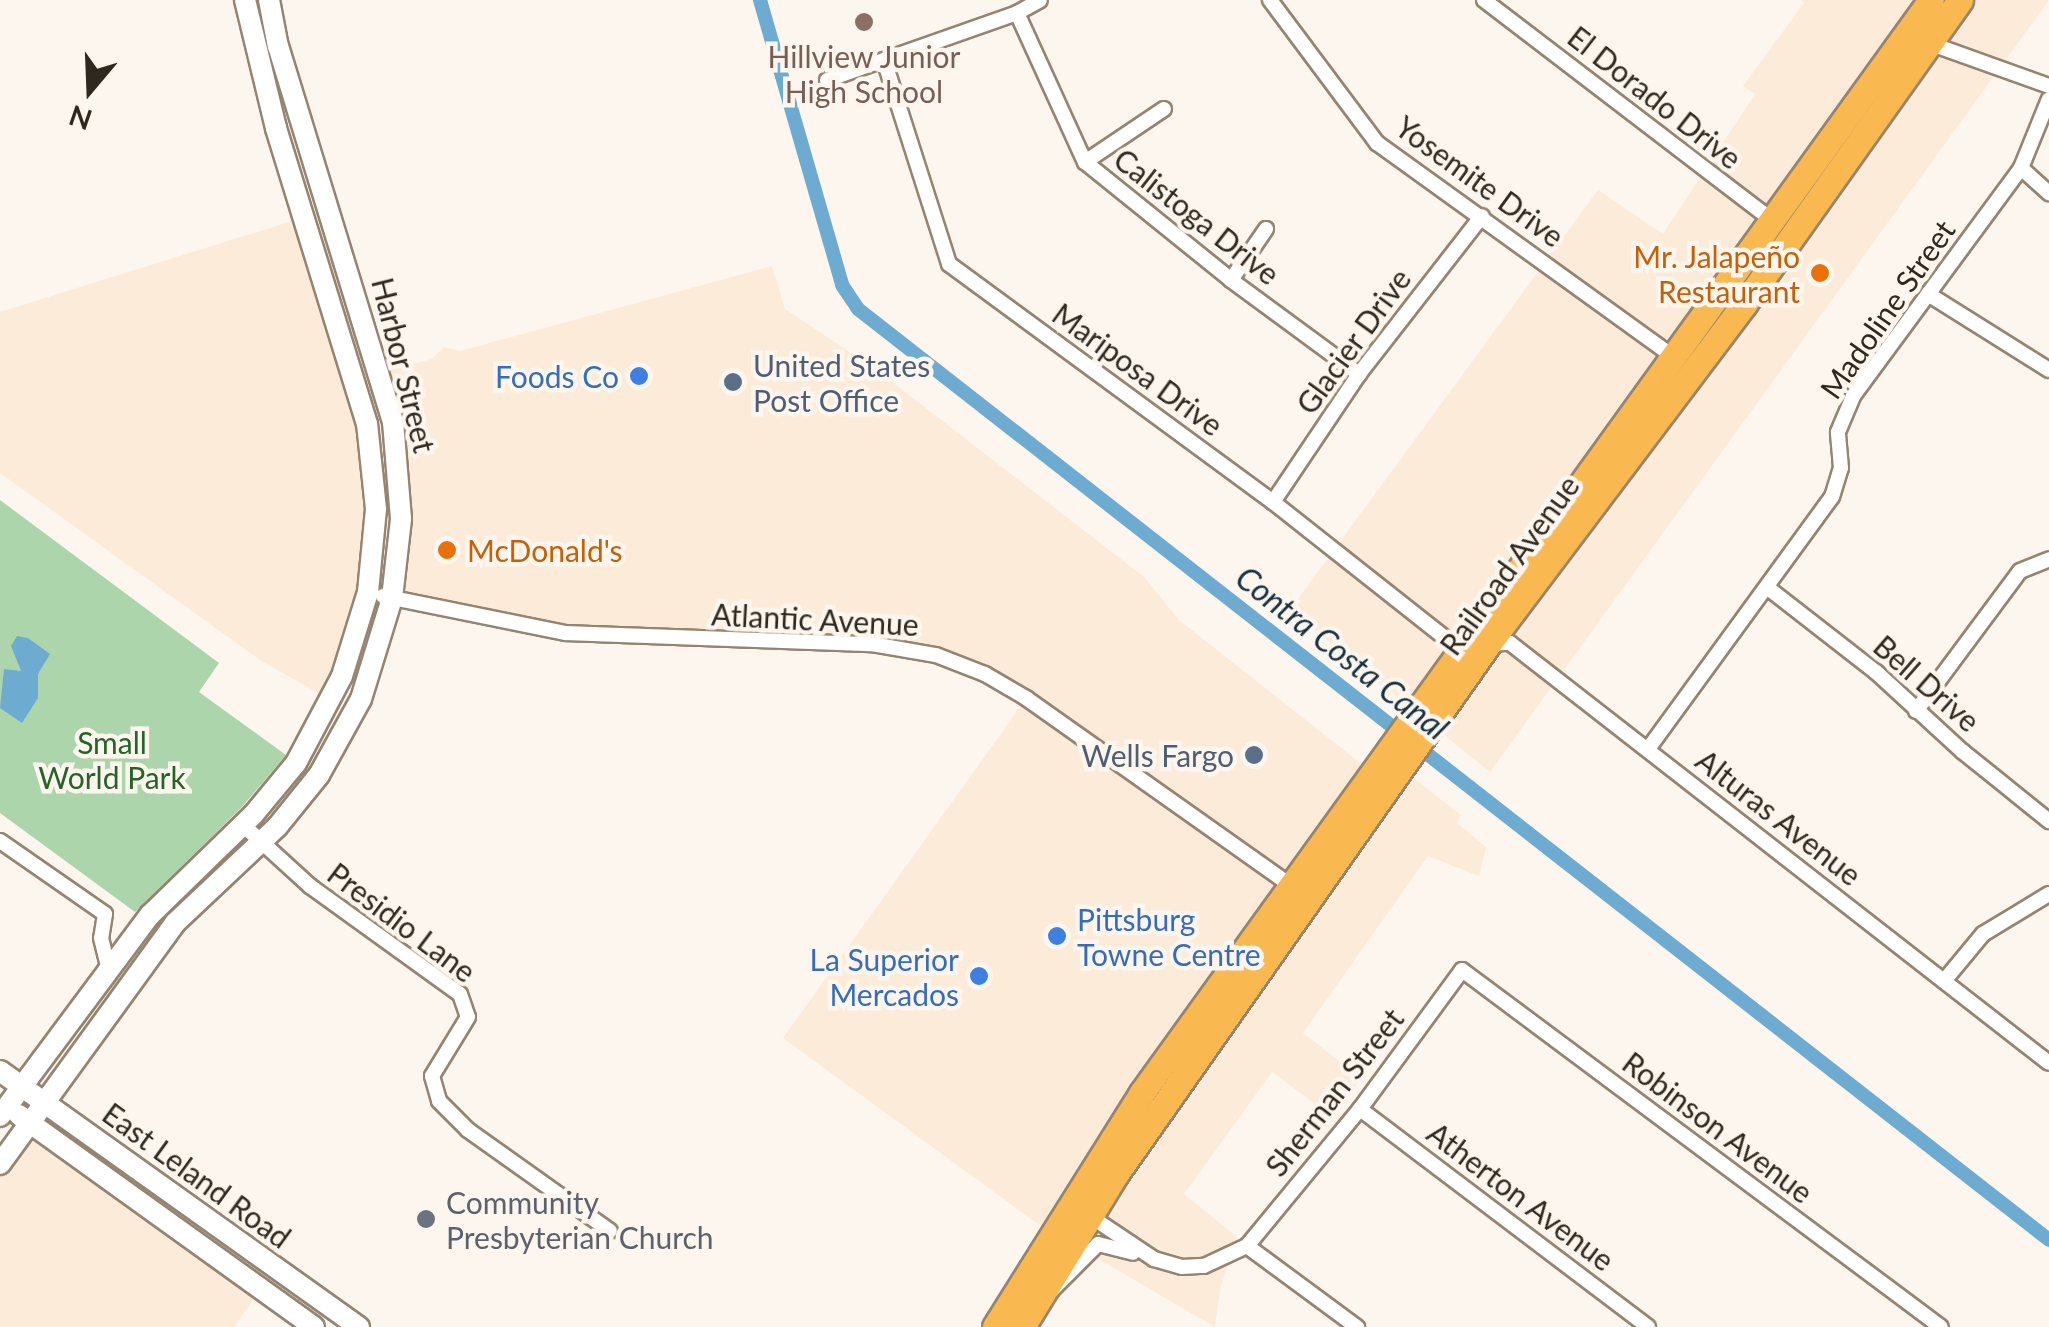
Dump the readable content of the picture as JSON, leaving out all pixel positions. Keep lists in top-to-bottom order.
{
  "streets": {
    "highway": ["Railroad Avenue"],
    "street": [
      "El Dorado Drive",
      "Yosemite Drive",
      "Calistoga Drive",
      "Madoline Street",
      "Glacier Drive",
      "Harbor Street",
      "Mariposa Drive",
      "Atlantic Avenue",
      "Bell Drive",
      "Alturas Avenue",
      "Presidio Lane",
      "Sherman Street",
      "Robinson Avenue",
      "East Leland Road",
      "Atherton Avenue"
    ]
  },
  "crossings": [
    ["El Dorado Drive", "Railroad Avenue"],
    ["Yosemite Drive", "Glacier Drive"],
    ["Yosemite Drive", "Railroad Avenue"],
    ["Calistoga Drive", "Glacier Drive"],
    ["Madoline Street", "Bell Drive"],
    ["Madoline Street", "Alturas Avenue"],
    ["Glacier Drive", "Mariposa Drive"],
    ["Harbor Street", "Atlantic Avenue"],
    ["Harbor Street", "Presidio Lane"],
    ["Harbor Street", "East Leland Road"],
    ["Mariposa Drive", "Railroad Avenue"],
    ["Mariposa Drive", "Alturas Avenue"],
    ["Railroad Avenue", "Atlantic Avenue"],
    ["Railroad Avenue", "Alturas Avenue"],
    ["Sherman Street", "Robinson Avenue"],
    ["Sherman Street", "Atherton Avenue"]
  ],
  "water": ["Contra Costa Canal"],
  "parks": ["Small World Park"],
  "places": [
    "Hillview Junior High School",
    "Mr. Jalapeño Restaurant",
    "Foods Co",
    "United States Post Office",
    "McDonald's",
    "Wells Fargo",
    "Pittsburg Towne Centre",
    "La Superior Mercados",
    "Community Presbyterian Church"
  ],
  "north": "bottom"
}
